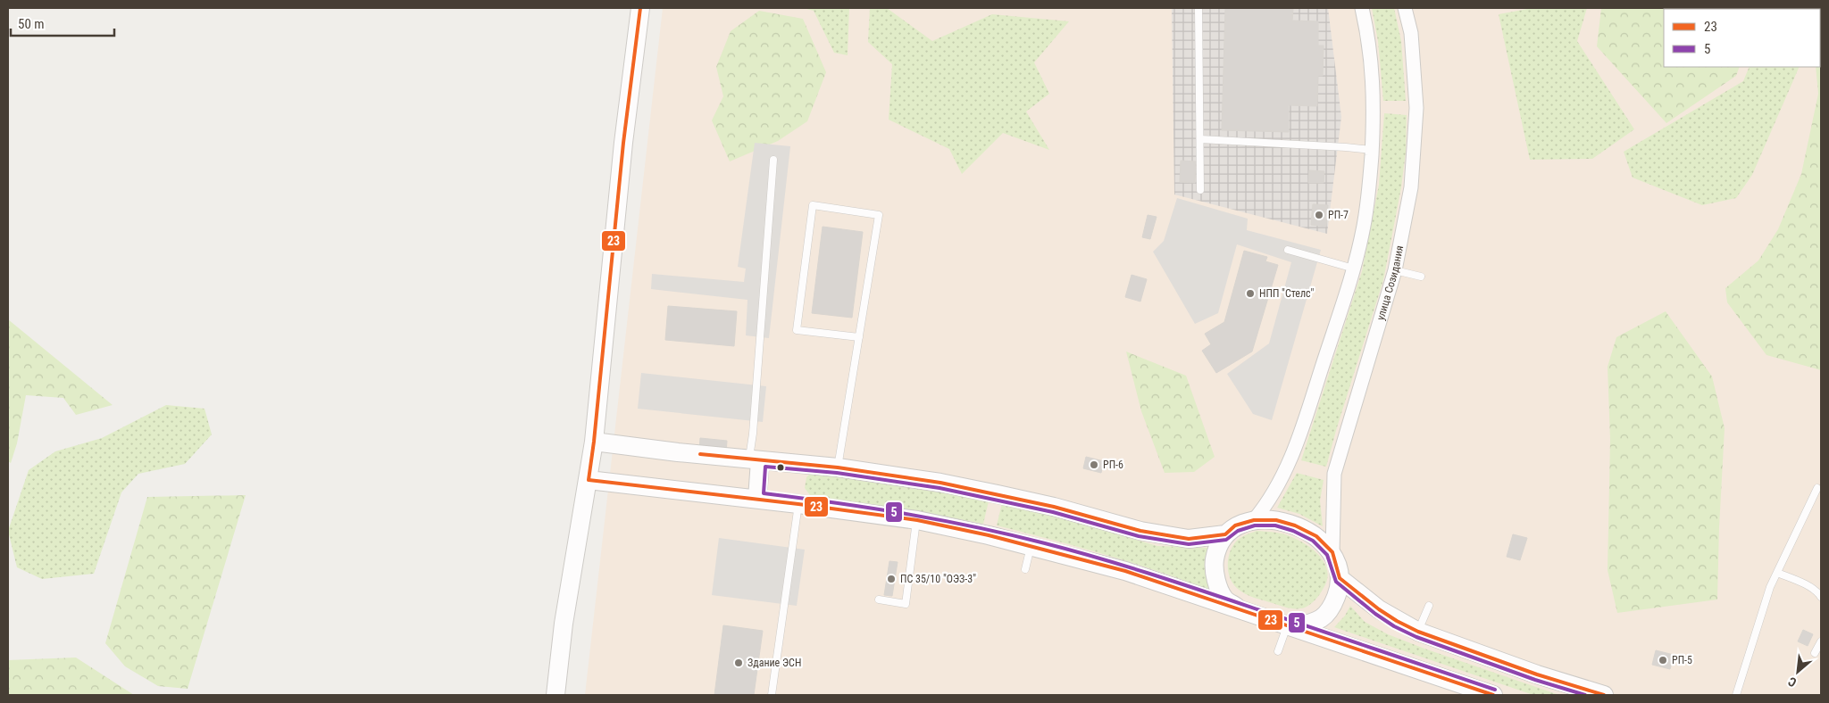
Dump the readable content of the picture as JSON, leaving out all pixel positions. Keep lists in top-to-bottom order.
{
  "streets": {
    "street": ["улица Созидания"]
  },
  "places": [
    "РП-7",
    "НПП \"Стелс\"",
    "РП-6",
    "ПС 35/10 \"ОЭЗ-3\"",
    "РП-5",
    "Здание ЭСН"
  ],
  "lines": ["transit line 23", "transit line 5"],
  "legend": ["23", "5"],
  "scale_bar": "50 m",
  "north": "bottom left"
}
